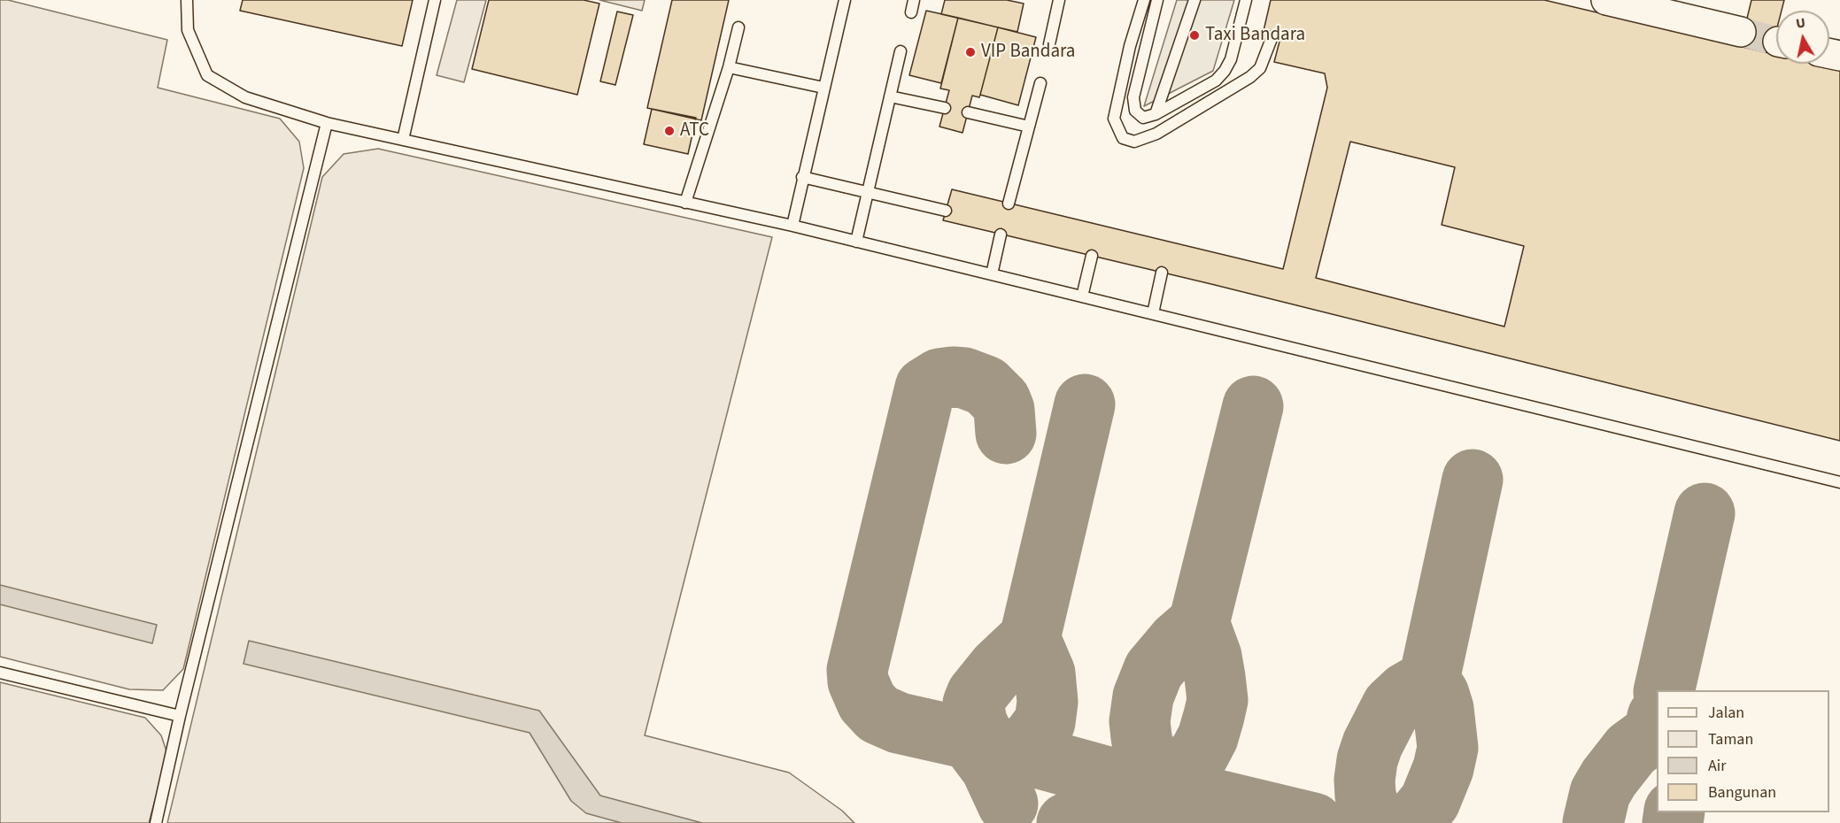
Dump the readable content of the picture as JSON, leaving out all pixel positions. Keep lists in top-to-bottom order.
{
  "places": ["Taxi Bandara", "VIP Bandara", "ATC"],
  "legend": [
    "Jalan",
    "Taman",
    "Air",
    "Bangunan"
  ],
  "north": "top"
}
